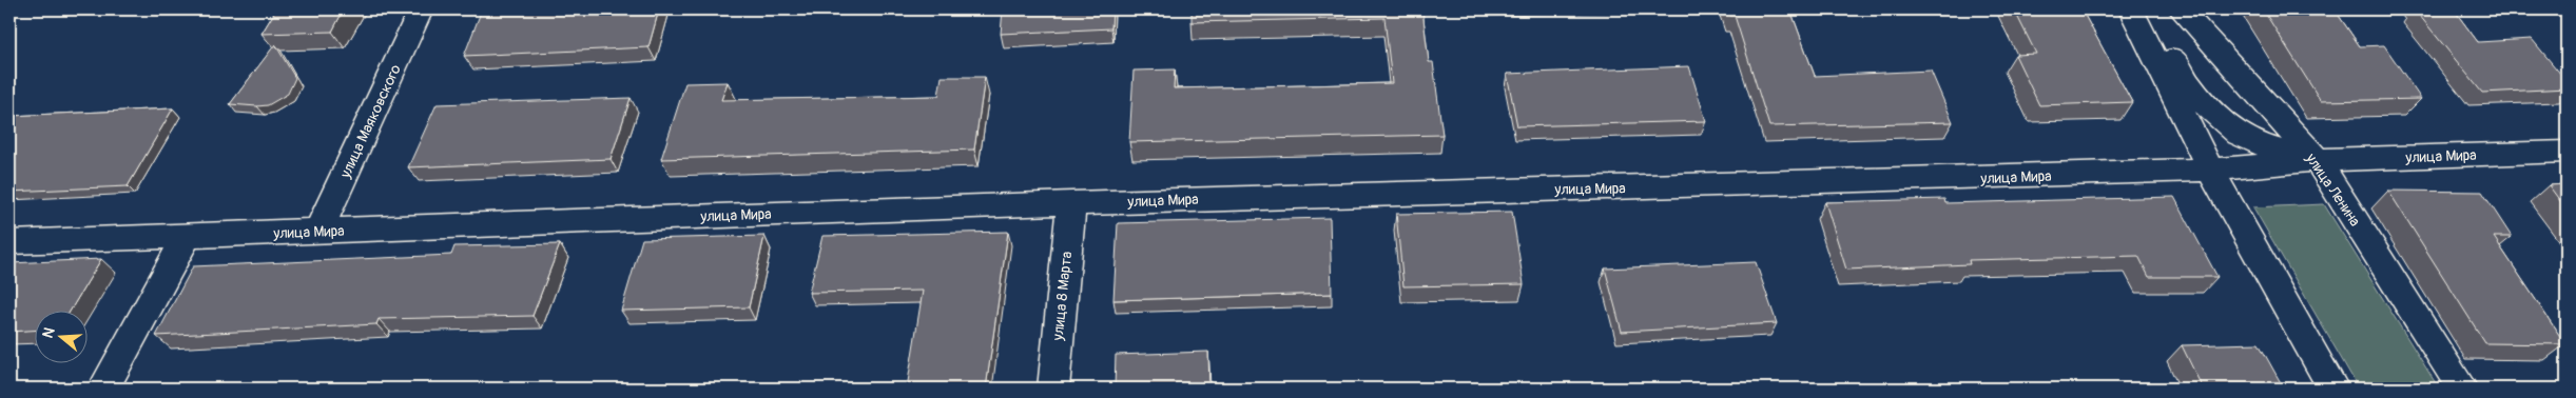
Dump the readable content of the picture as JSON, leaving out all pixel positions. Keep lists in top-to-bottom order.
{
  "streets": {
    "street": [
      "улица Маяковского",
      "улица Мира",
      "улица Ленина",
      "улица 8 Марта"
    ]
  },
  "crossings": [
    ["улица Маяковского", "улица Мира"],
    ["улица Мира", "улица Ленина"],
    ["улица Мира", "улица 8 Марта"]
  ],
  "north": "left"
}
